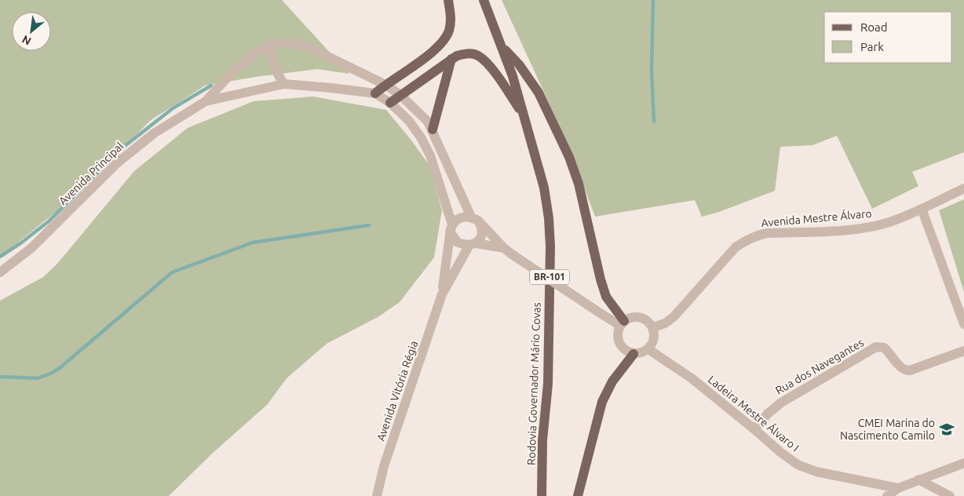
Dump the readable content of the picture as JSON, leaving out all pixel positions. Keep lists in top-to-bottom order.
{
  "streets": {
    "main road": ["BR-101", "Rodovia Governador Mário Covas"],
    "street": [
      "Avenida Principal",
      "Avenida Mestre Álvaro",
      "Rua dos Navegantes",
      "Avenida Vitória Régia",
      "Ladeira Mestre Álvaro I"
    ]
  },
  "crossings": [
    ["Avenida Principal", "Avenida Vitória Régia"],
    ["Avenida Mestre Álvaro", "Ladeira Mestre Álvaro I"],
    ["Rua dos Navegantes", "Ladeira Mestre Álvaro I"]
  ],
  "places": {
    "school or university": ["CMEI Marina do Nascimento Camilo"]
  },
  "legend": ["Road", "Park"],
  "north": "bottom left"
}
